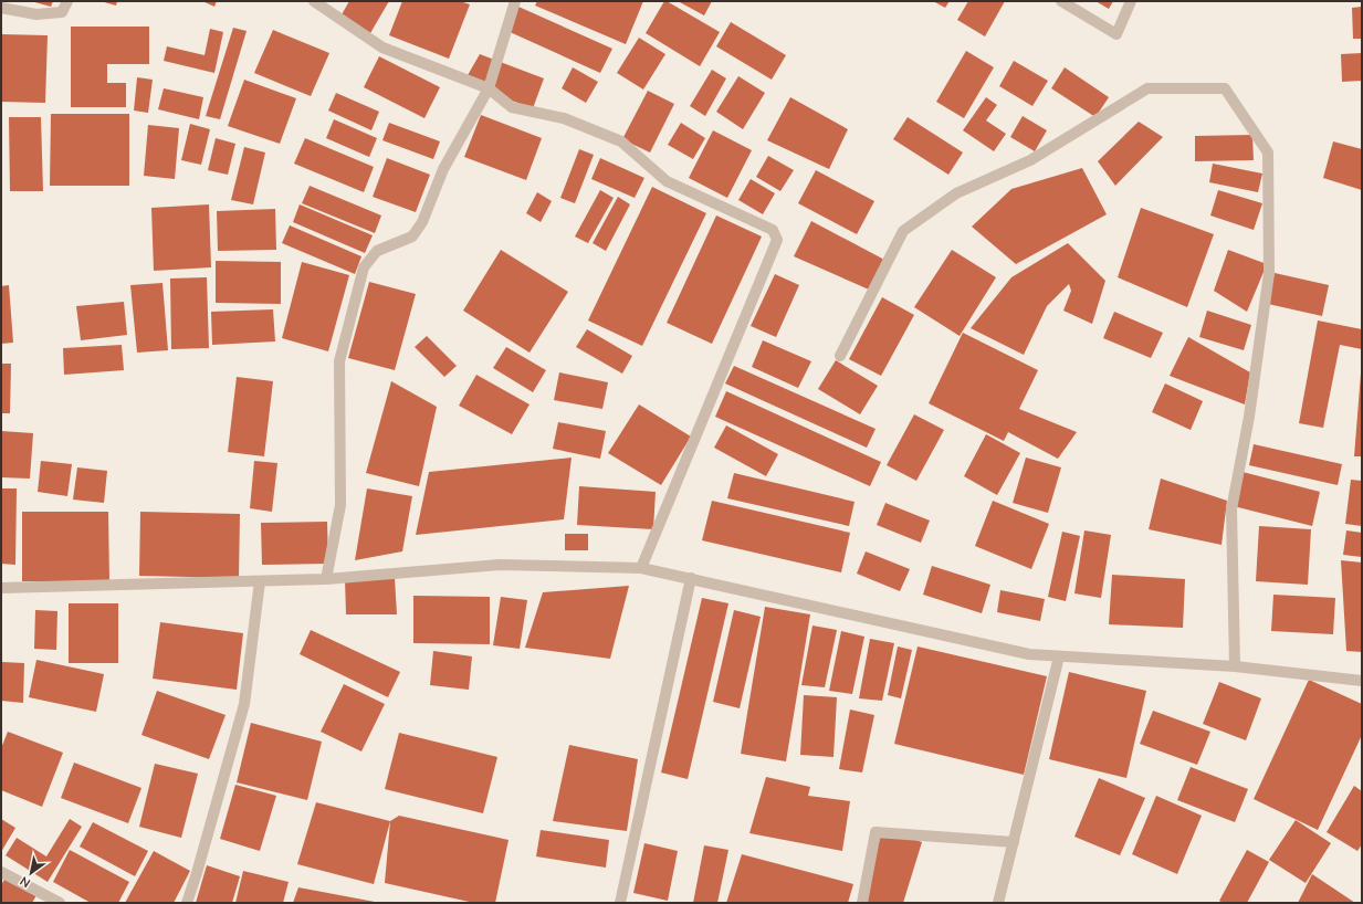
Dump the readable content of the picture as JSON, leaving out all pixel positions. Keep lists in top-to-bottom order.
{
  "north": "bottom left"
}
